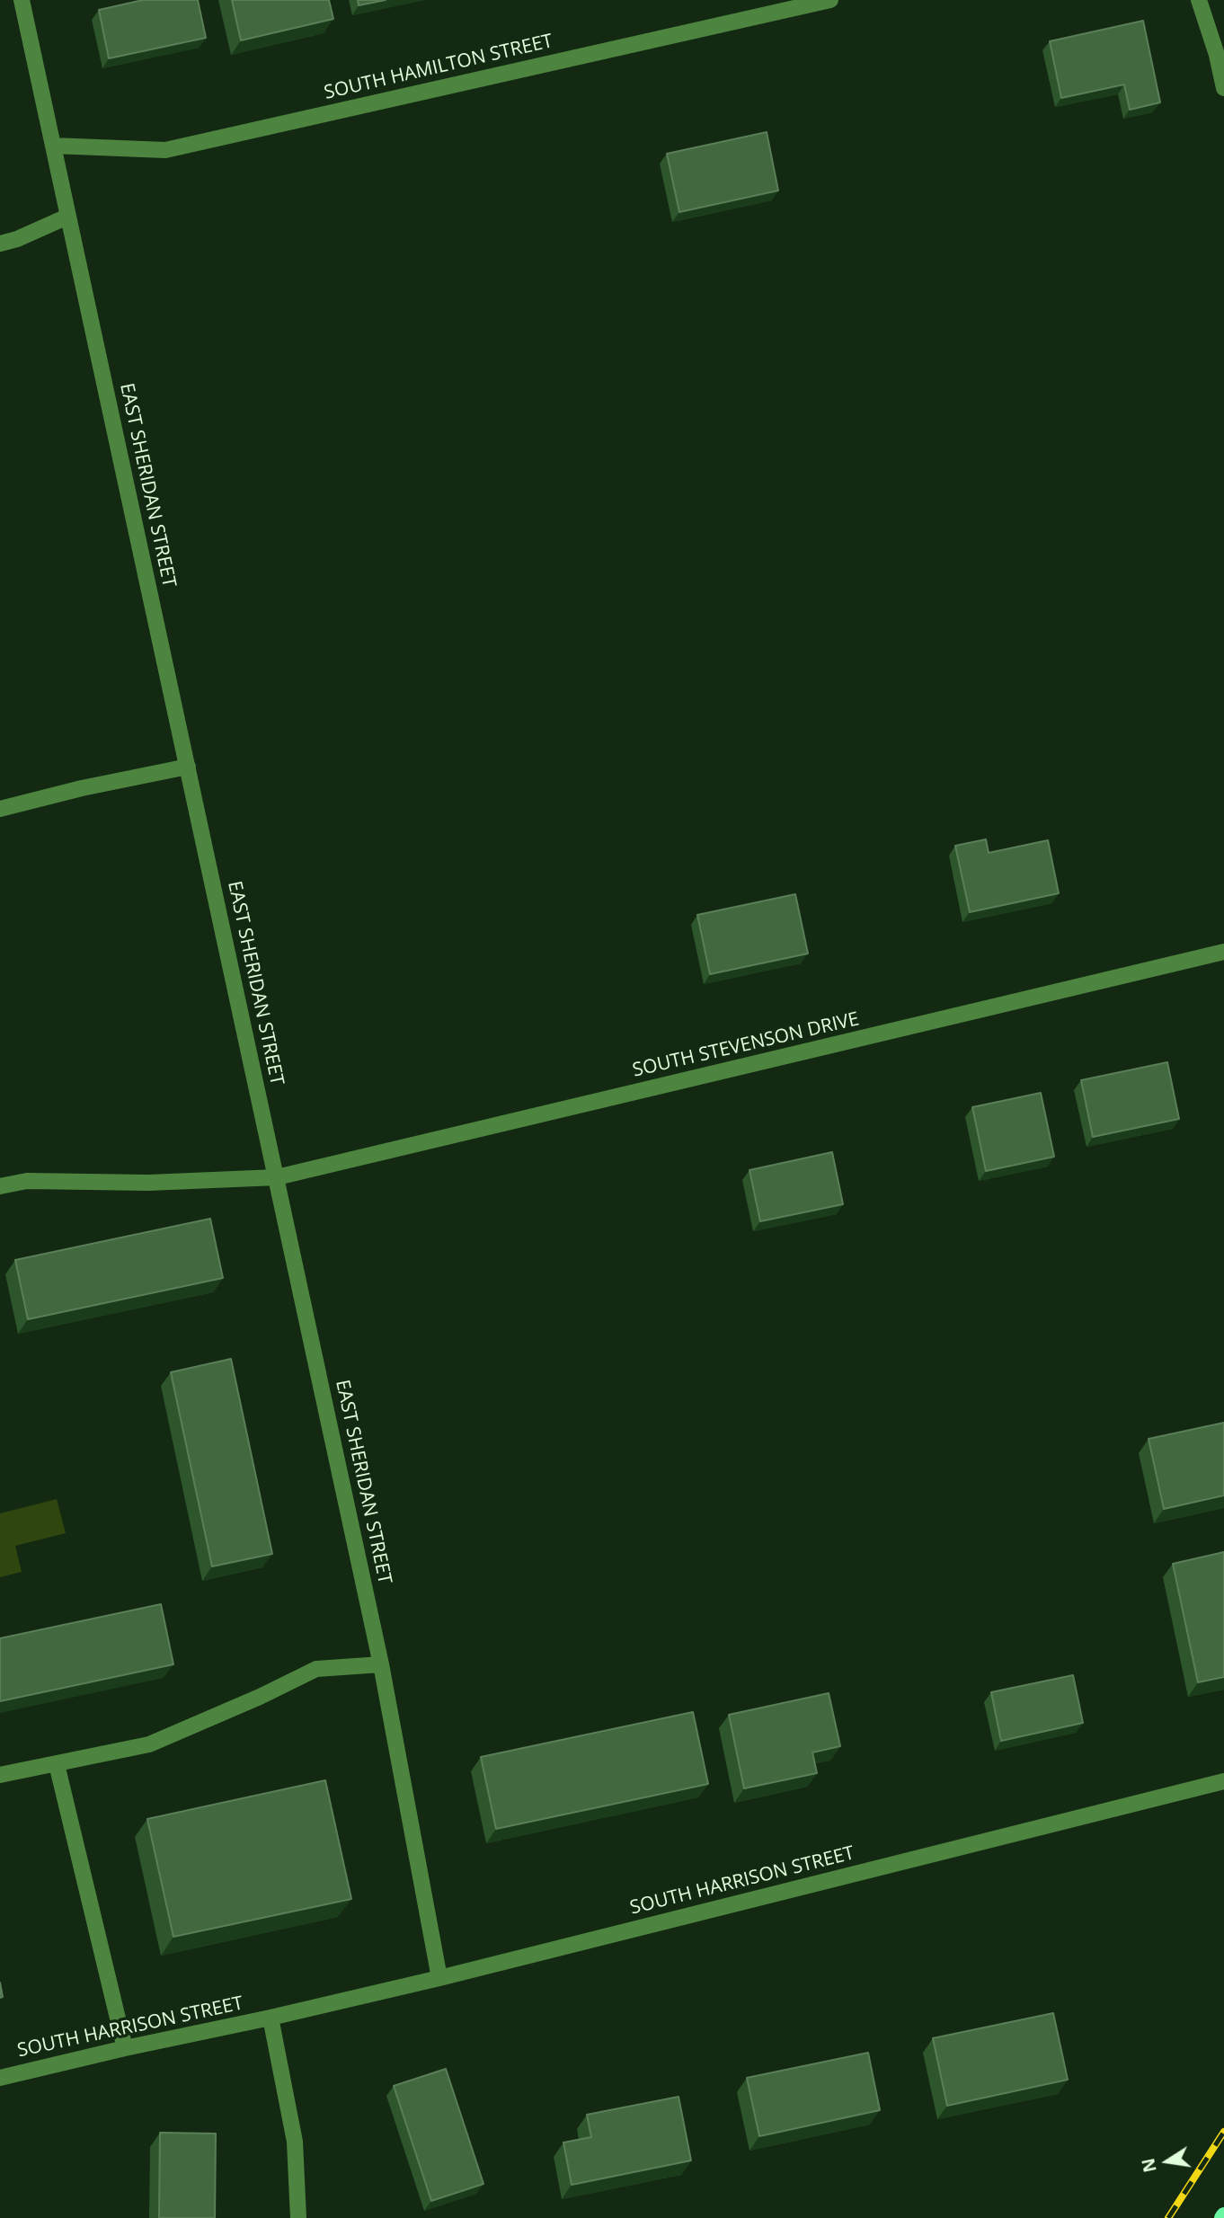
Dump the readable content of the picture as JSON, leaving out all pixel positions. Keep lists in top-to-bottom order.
{
  "streets": {
    "street": [
      "SOUTH HAMILTON STREET",
      "EAST SHERIDAN STREET",
      "SOUTH STEVENSON DRIVE",
      "SOUTH HARRISON STREET"
    ]
  },
  "crossings": [
    ["SOUTH HAMILTON STREET", "EAST SHERIDAN STREET"],
    ["EAST SHERIDAN STREET", "SOUTH STEVENSON DRIVE"],
    ["EAST SHERIDAN STREET", "SOUTH HARRISON STREET"]
  ],
  "north": "left"
}
